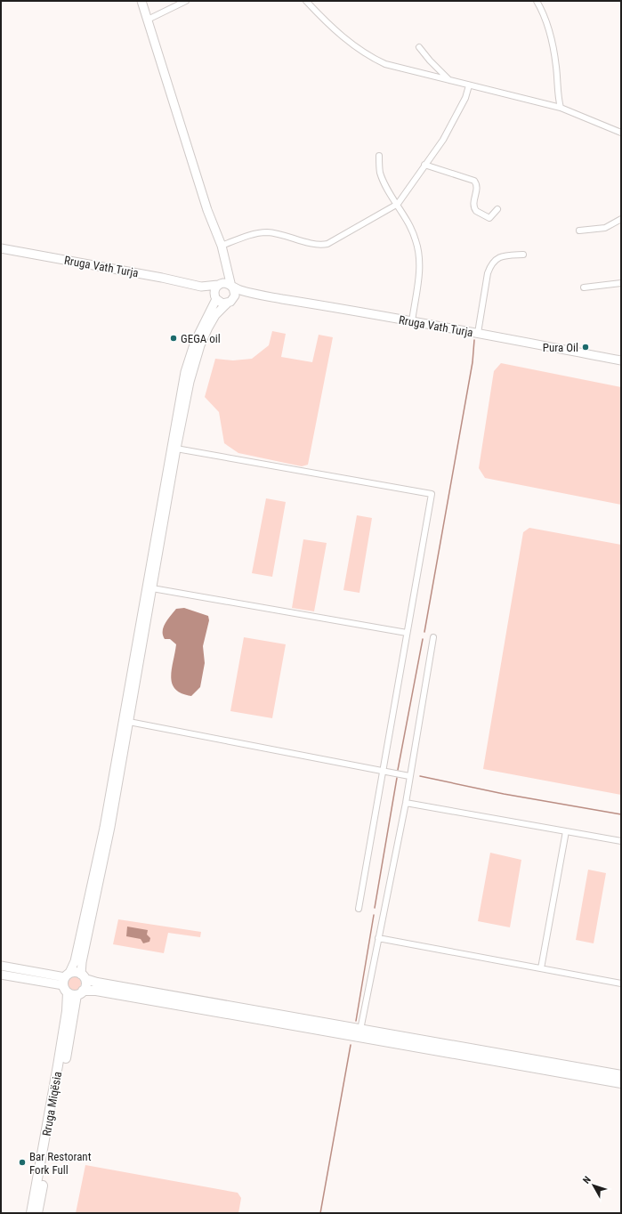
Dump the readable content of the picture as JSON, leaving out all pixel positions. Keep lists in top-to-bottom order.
{
  "streets": {
    "main road": ["Rruga Miqësia"],
    "street": ["Rruga Vath Turja"]
  },
  "places": ["GEGA oil", "Pura Oil", "Bar Restorant Fork Full"],
  "north": "top left"
}
